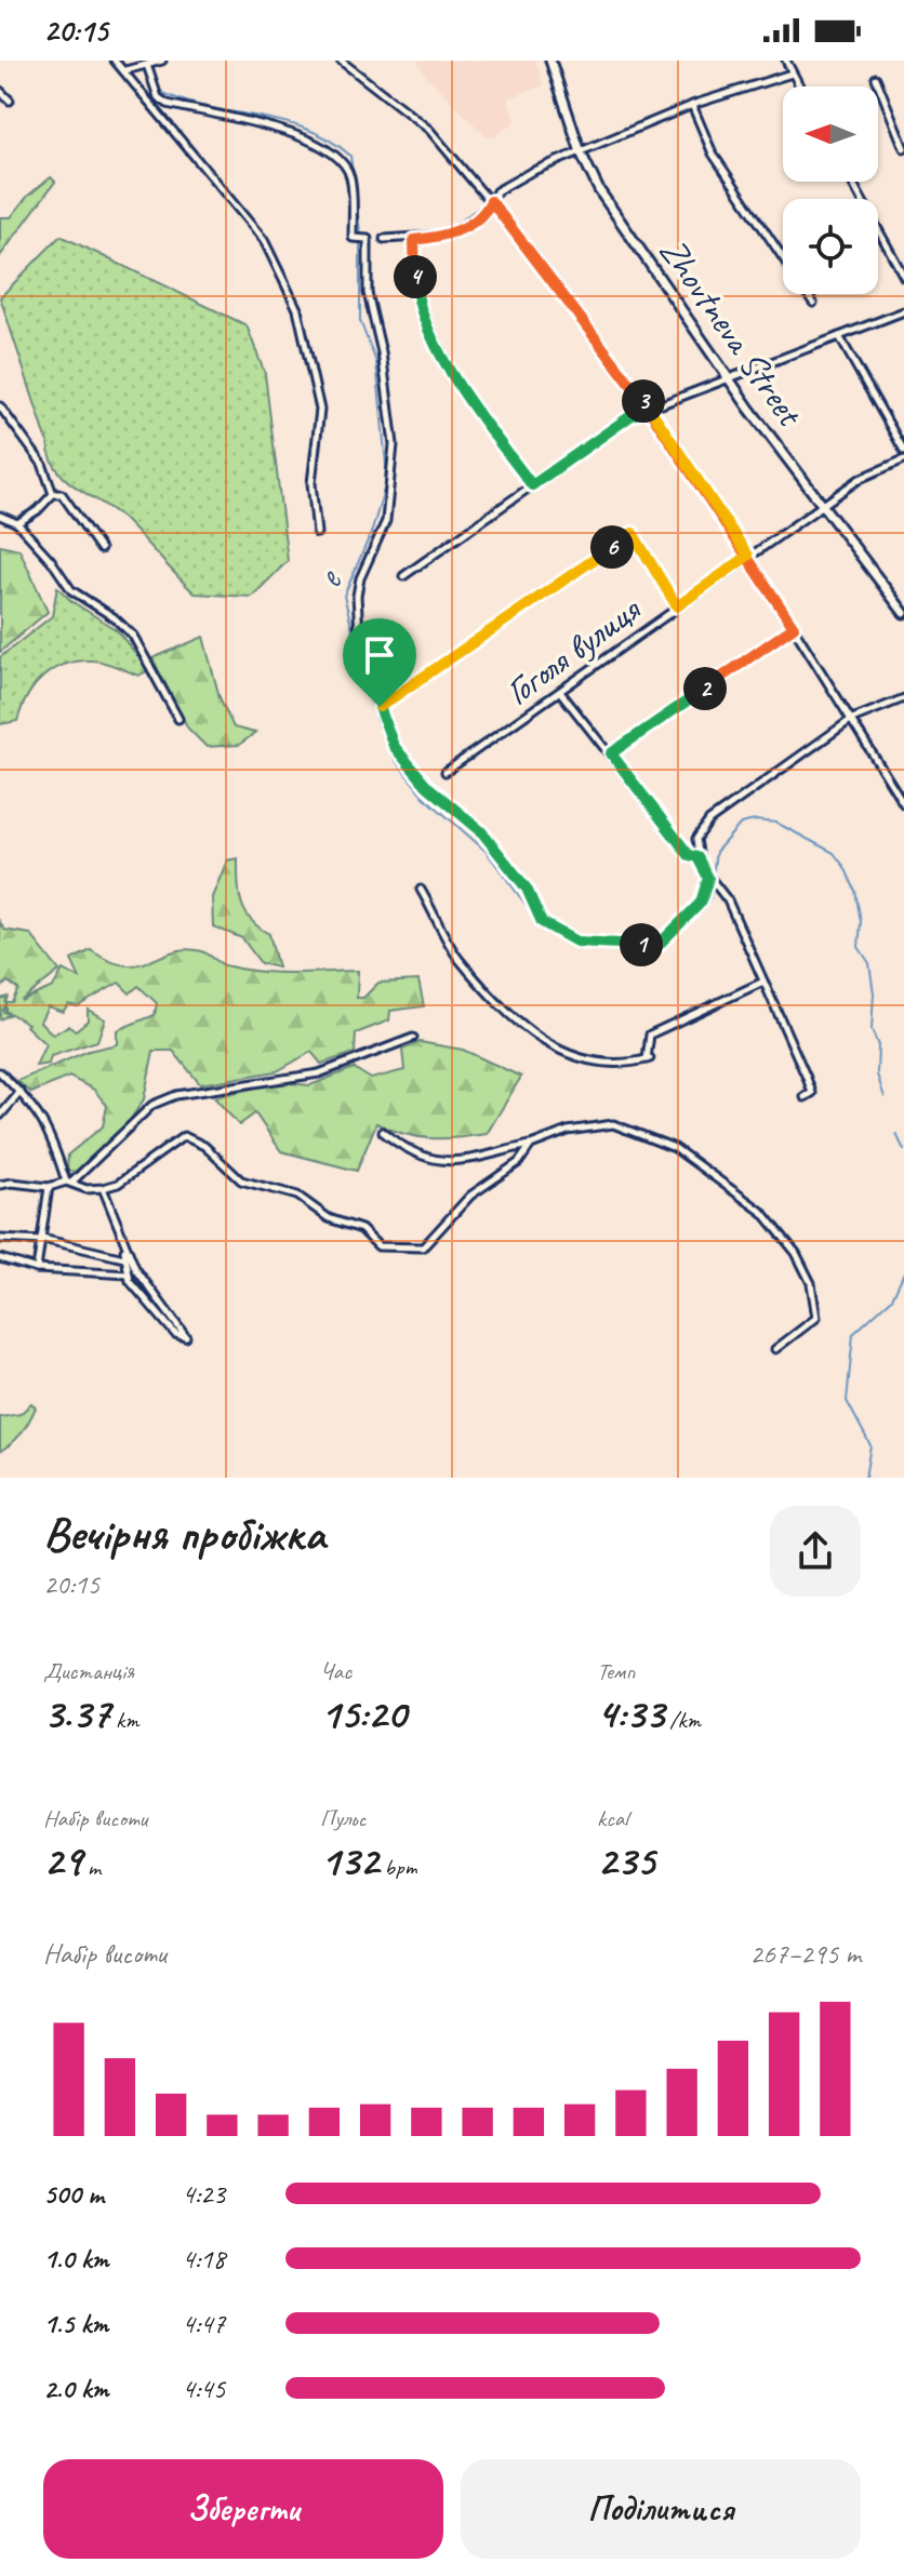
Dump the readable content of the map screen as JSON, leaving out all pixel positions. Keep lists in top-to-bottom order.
{
  "streets": {
    "main road": ["Zhovtneva Street"],
    "street": ["Гоголя вулиця"]
  },
  "crossings": [
    ["Zhovtneva Street", "Гоголя вулиця"]
  ],
  "water": ["e"],
  "north": "left",
  "page": {
    "status": "20:15",
    "pins": [
      "4",
      "3",
      "6",
      "2",
      "1"
    ],
    "heading": ["Вечірня пробіжка", "20:15"],
    "stats": [
      ["Дистанція", "3.37 km"],
      ["Час", "15:20"],
      ["Темп", "4:33 /km"],
      ["Набір висоти", "29 m"],
      ["Пульс", "132 bpm"],
      ["kcal", "235"]
    ],
    "chart": ["Набір висоти", "267–295 m"],
    "list": [
      {
        "name": "500 m",
        "note": "4:23"
      },
      {
        "name": "1.0 km",
        "note": "4:18"
      },
      {
        "name": "1.5 km",
        "note": "4:47"
      },
      {
        "name": "2.0 km",
        "note": "4:45"
      }
    ],
    "buttons": ["Зберегти", "Поділитися"]
  }
}
